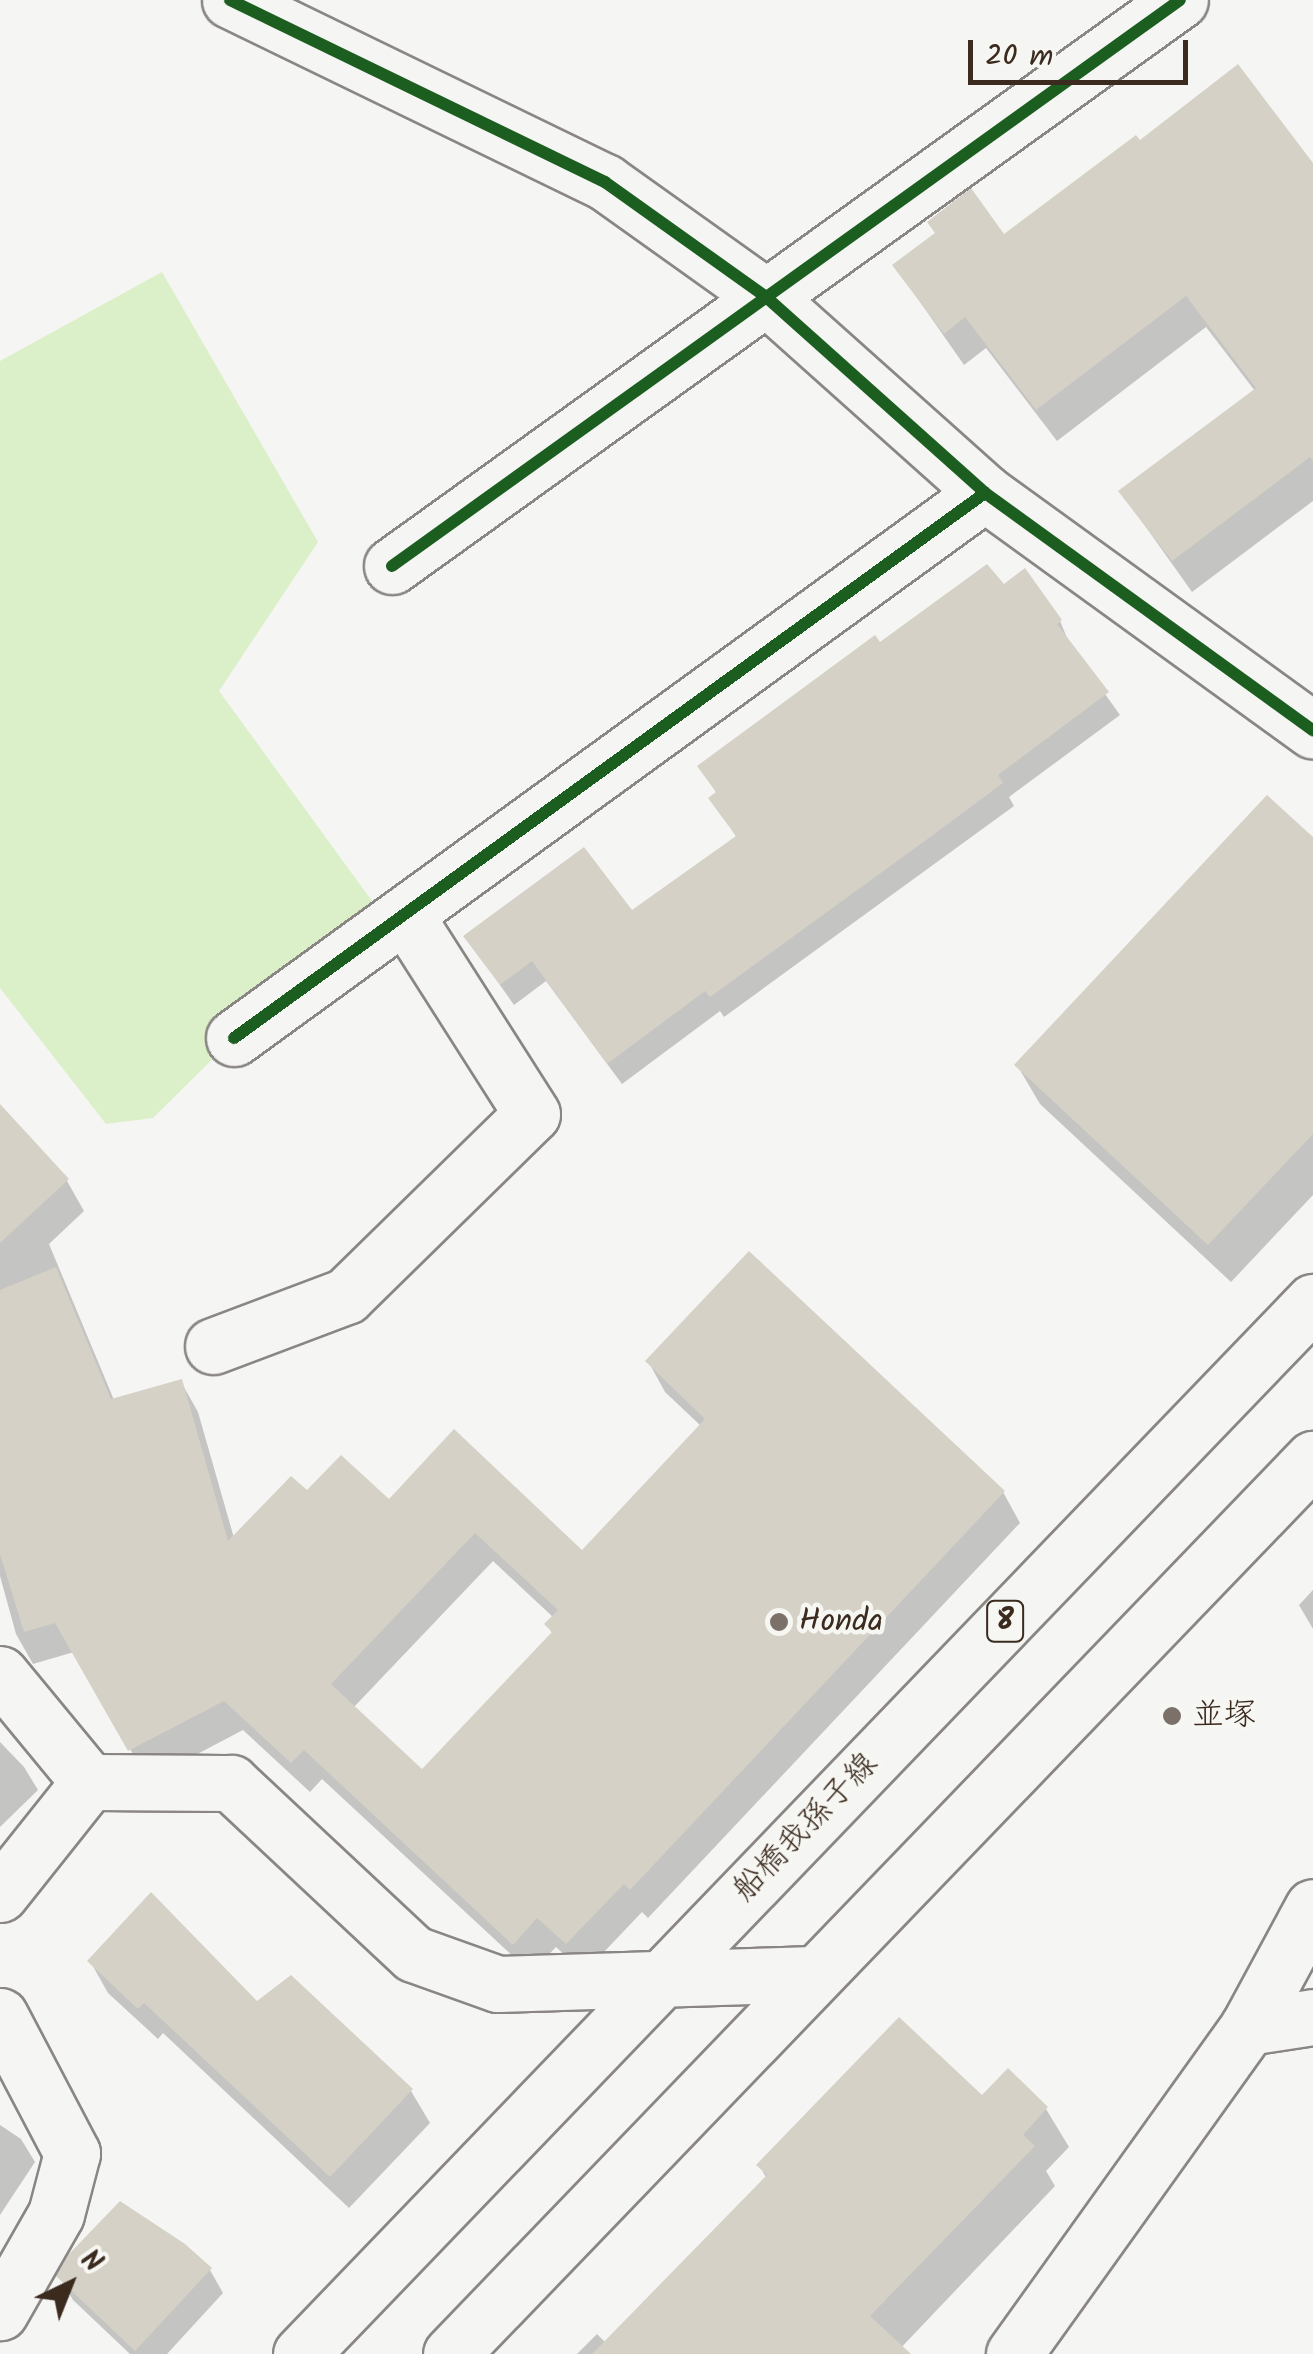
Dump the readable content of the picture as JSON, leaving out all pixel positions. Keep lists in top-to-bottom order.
{
  "streets": {
    "street": ["8", "船橋我孫子線"]
  },
  "places": ["Honda", "並塚"],
  "scale_bar": "20 m",
  "north": "top right"
}
